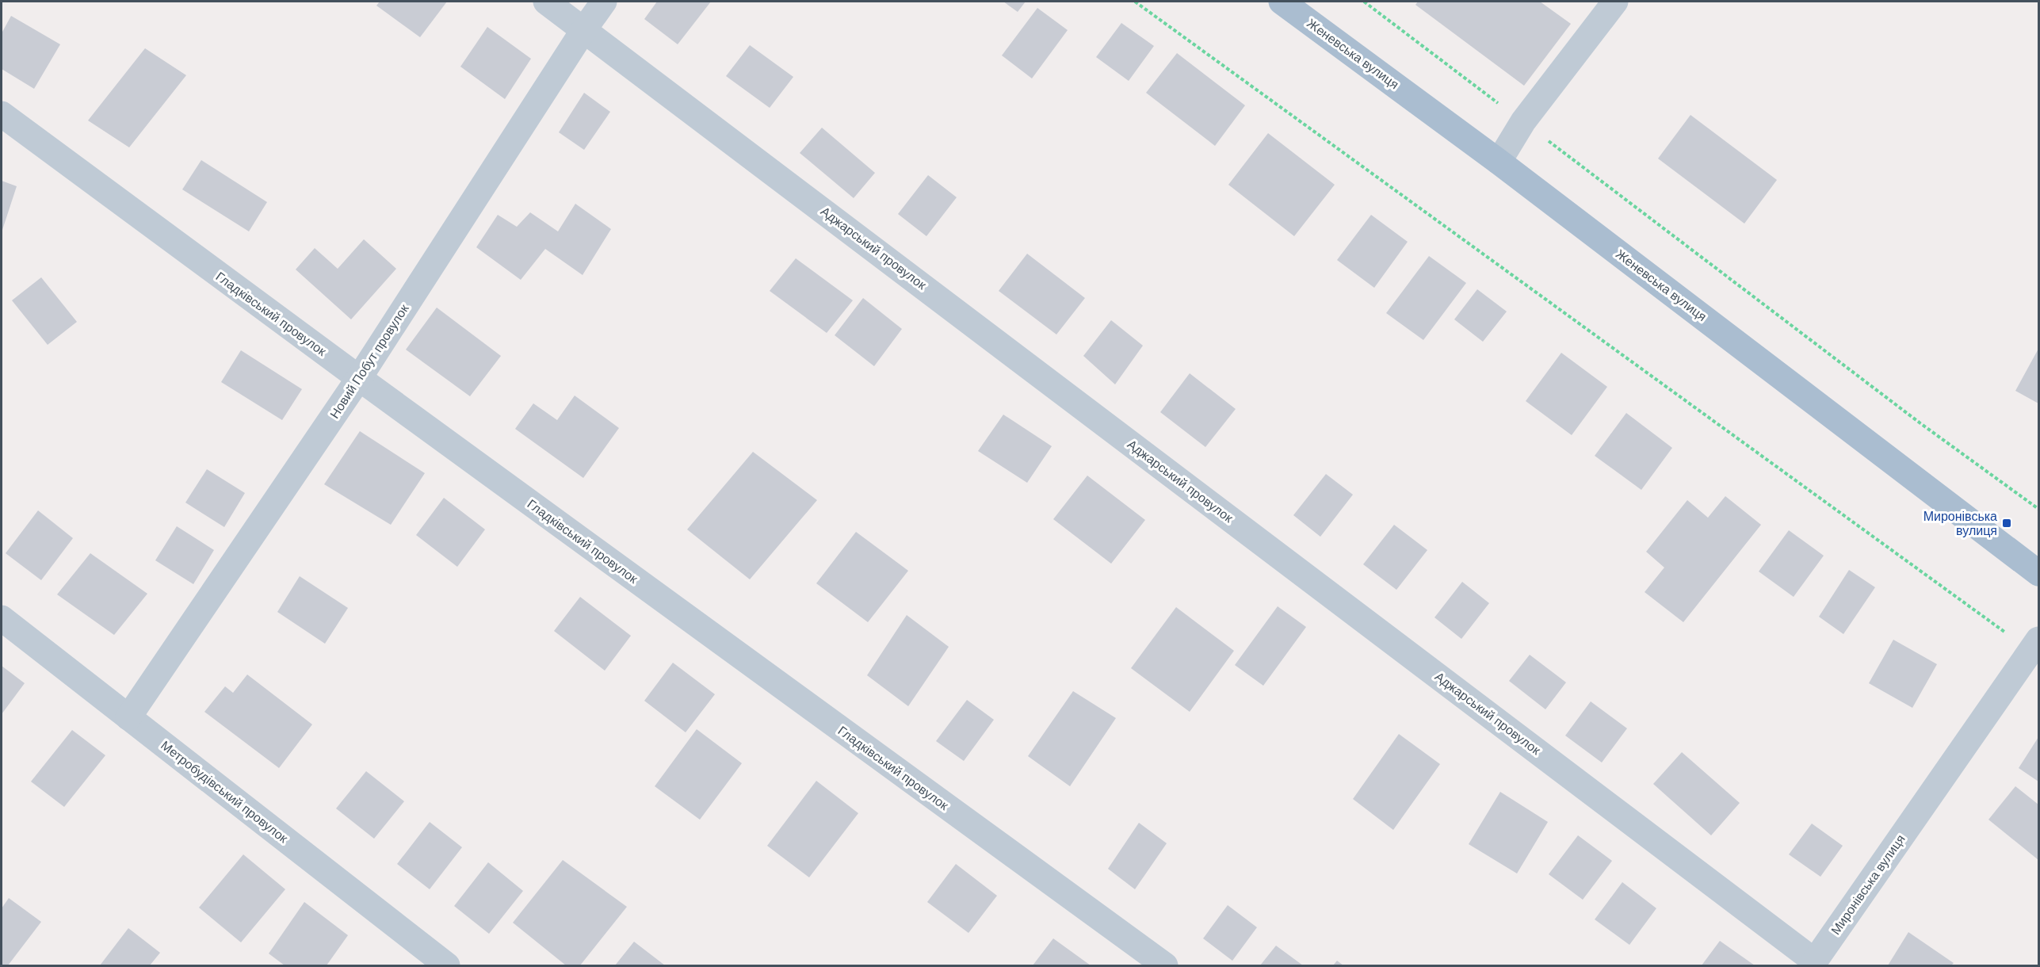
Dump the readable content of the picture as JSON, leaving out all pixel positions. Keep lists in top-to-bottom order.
{
  "streets": {
    "main road": ["Женевська вулиця"],
    "street": [
      "Аджарський провулок",
      "Гладківський провулок",
      "Новий Побут провулок",
      "Метробудівський провулок",
      "Миронівська вулиця"
    ]
  },
  "crossings": [
    ["Аджарський провулок", "Новий Побут провулок"],
    ["Аджарський провулок", "Миронівська вулиця"],
    ["Гладківський провулок", "Новий Побут провулок"],
    ["Новий Побут провулок", "Метробудівський провулок"]
  ],
  "places": {
    "transit": ["Миронівська вулиця"]
  }
}
